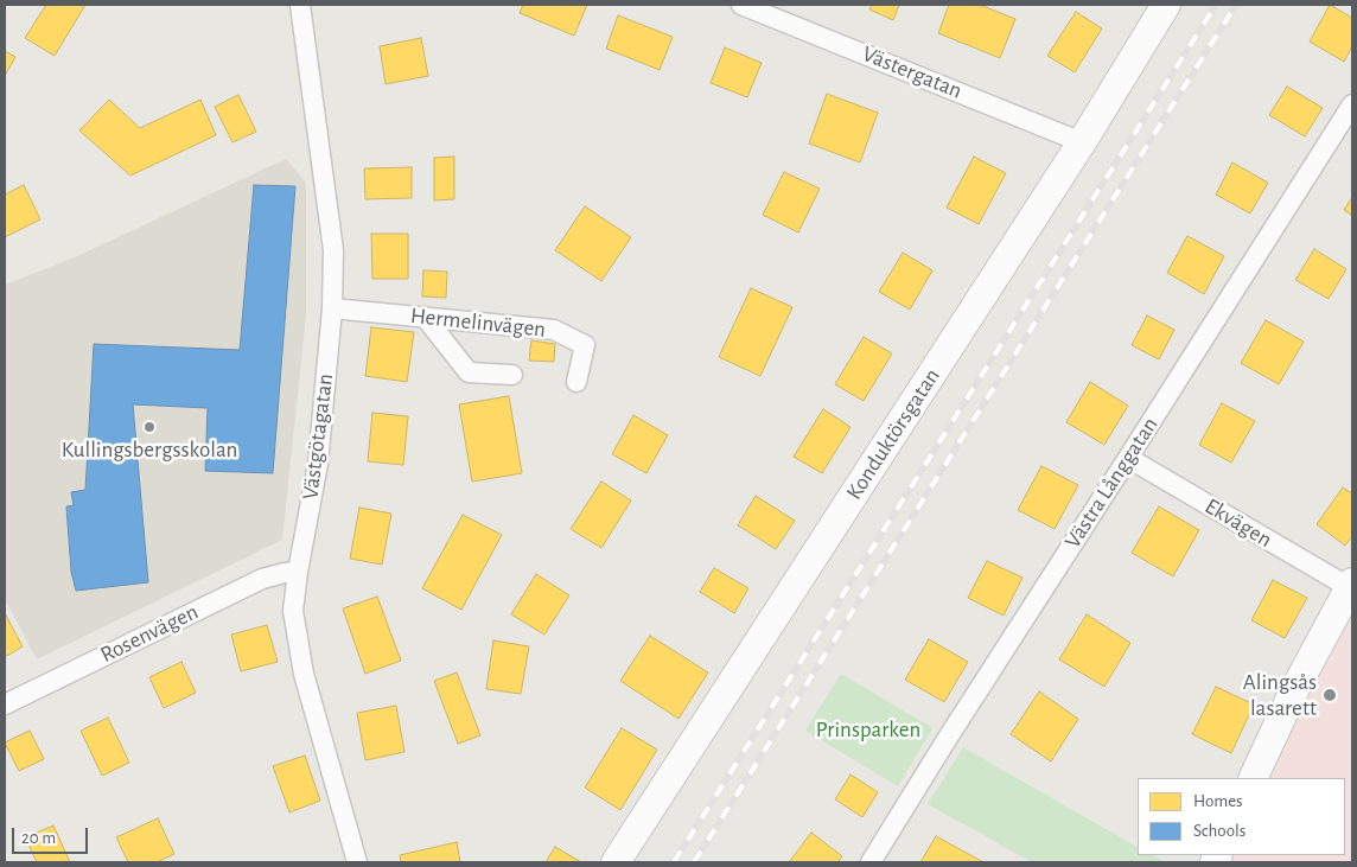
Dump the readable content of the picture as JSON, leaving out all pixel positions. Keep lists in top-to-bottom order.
{
  "streets": {
    "street": [
      "Västergatan",
      "Hermelinvägen",
      "Konduktörsgatan",
      "Västgötagatan",
      "Västra Långgatan",
      "Ekvägen",
      "Rosenvägen"
    ]
  },
  "crossings": [
    ["Västergatan", "Konduktörsgatan"],
    ["Hermelinvägen", "Västgötagatan"],
    ["Västgötagatan", "Rosenvägen"],
    ["Västra Långgatan", "Ekvägen"]
  ],
  "parks": ["Prinsparken"],
  "places": ["Kullingsbergsskolan", "Alingsås lasarett"],
  "legend": ["Homes", "Schools"],
  "scale_bar": "20 m"
}
